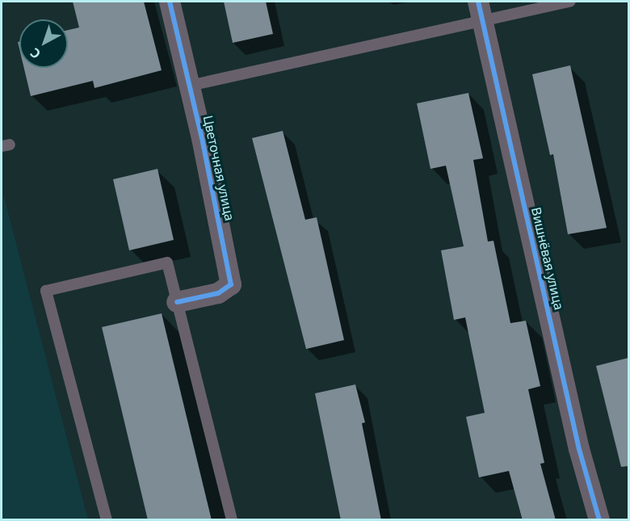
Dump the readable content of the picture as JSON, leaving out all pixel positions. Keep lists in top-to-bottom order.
{
  "streets": {
    "street": ["Цветочная улица", "Вишнёвая улица"]
  },
  "north": "bottom left"
}
